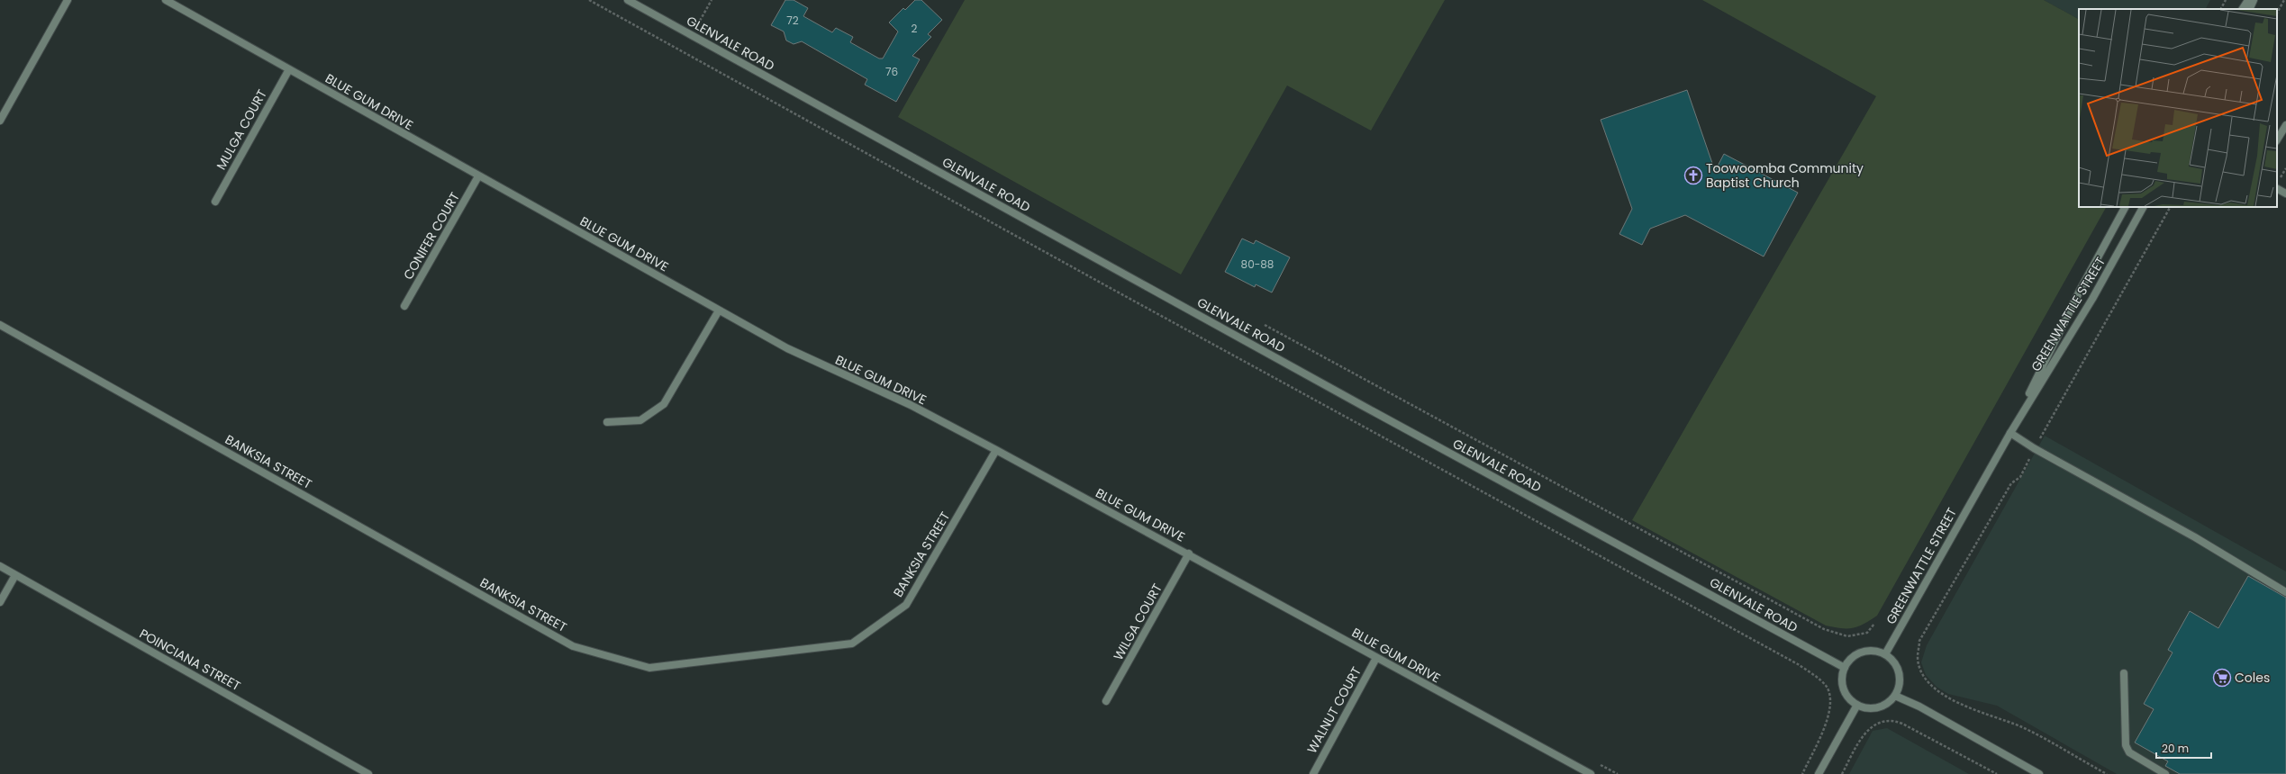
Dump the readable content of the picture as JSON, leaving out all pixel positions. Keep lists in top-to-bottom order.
{
  "streets": {
    "street": [
      "GLENVALE ROAD",
      "BLUE GUM DRIVE",
      "MULGA COURT",
      "CONIFER COURT",
      "GREENWATTLE STREET",
      "BANKSIA STREET",
      "WILGA COURT",
      "POINCIANA STREET",
      "WALNUT COURT"
    ]
  },
  "crossings": [
    ["GLENVALE ROAD", "GREENWATTLE STREET"],
    ["BLUE GUM DRIVE", "MULGA COURT"],
    ["BLUE GUM DRIVE", "CONIFER COURT"],
    ["BLUE GUM DRIVE", "BANKSIA STREET"],
    ["BLUE GUM DRIVE", "WILGA COURT"],
    ["BLUE GUM DRIVE", "WALNUT COURT"]
  ],
  "places": {
    "church": ["Toowoomba Community Baptist Church"],
    "supermarket": ["Coles"]
  },
  "house_numbers": [
    "72",
    "2",
    "76",
    "80-88"
  ],
  "scale_bar": "20 m"
}
